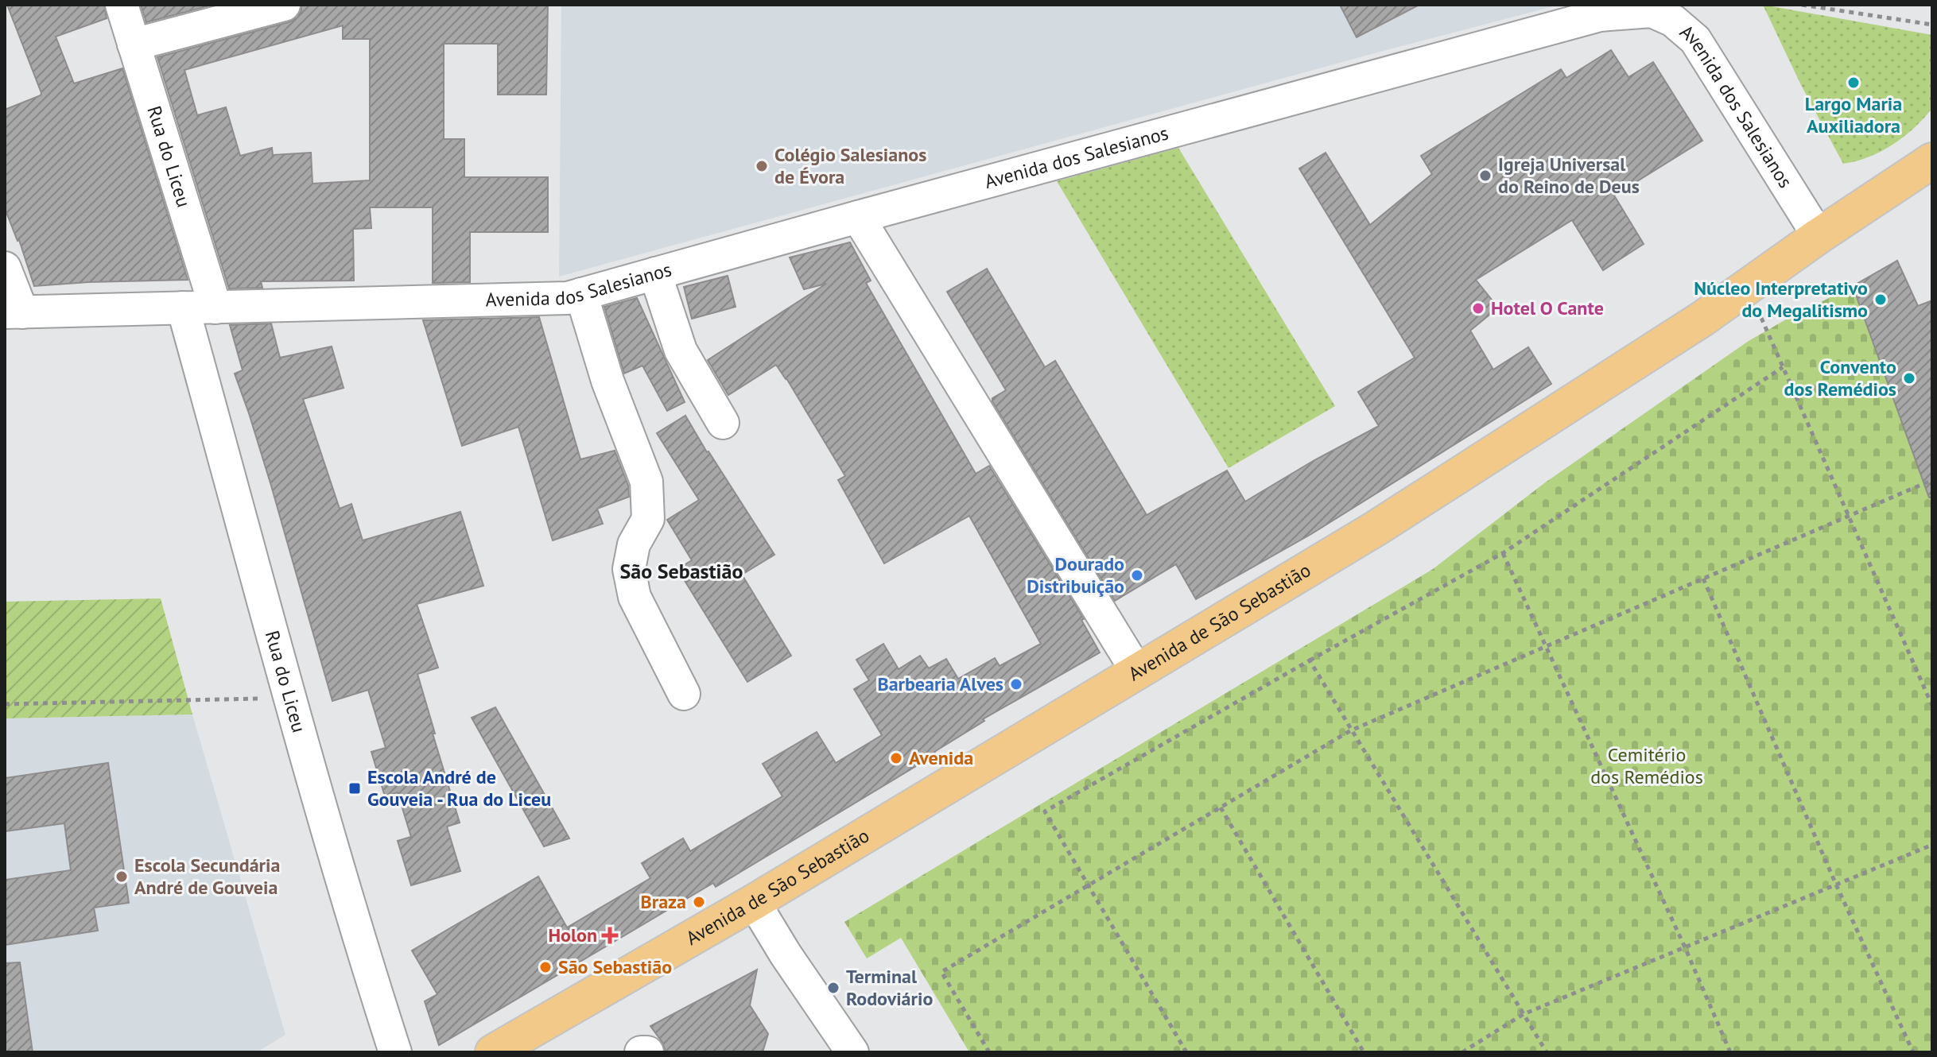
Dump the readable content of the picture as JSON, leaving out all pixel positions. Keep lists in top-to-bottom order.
{
  "streets": {
    "main road": ["Avenida de São Sebastião"],
    "street": ["Avenida dos Salesianos", "Rua do Liceu"]
  },
  "crossings": [
    ["Avenida dos Salesianos", "Rua do Liceu"],
    ["Avenida dos Salesianos", "Avenida de São Sebastião"]
  ],
  "districts": ["São Sebastião"],
  "parks": ["Cemitério dos Remédios"],
  "places": {
    "other": [
      "Largo Maria Auxiliadora",
      "Colégio Salesianos de Évora",
      "Igreja Universal do Reino de Deus",
      "Núcleo Interpretativo do Megalitismo",
      "Hotel O Cante",
      "Convento dos Remédios",
      "Dourado Distribuição",
      "Barbearia Alves",
      "Avenida",
      "Escola Secundária André de Gouveia",
      "Braza",
      "São Sebastião",
      "Terminal Rodoviário"
    ],
    "transit": ["Escola André de Gouveia - Rua do Liceu"],
    "health": ["Holon"]
  }
}
